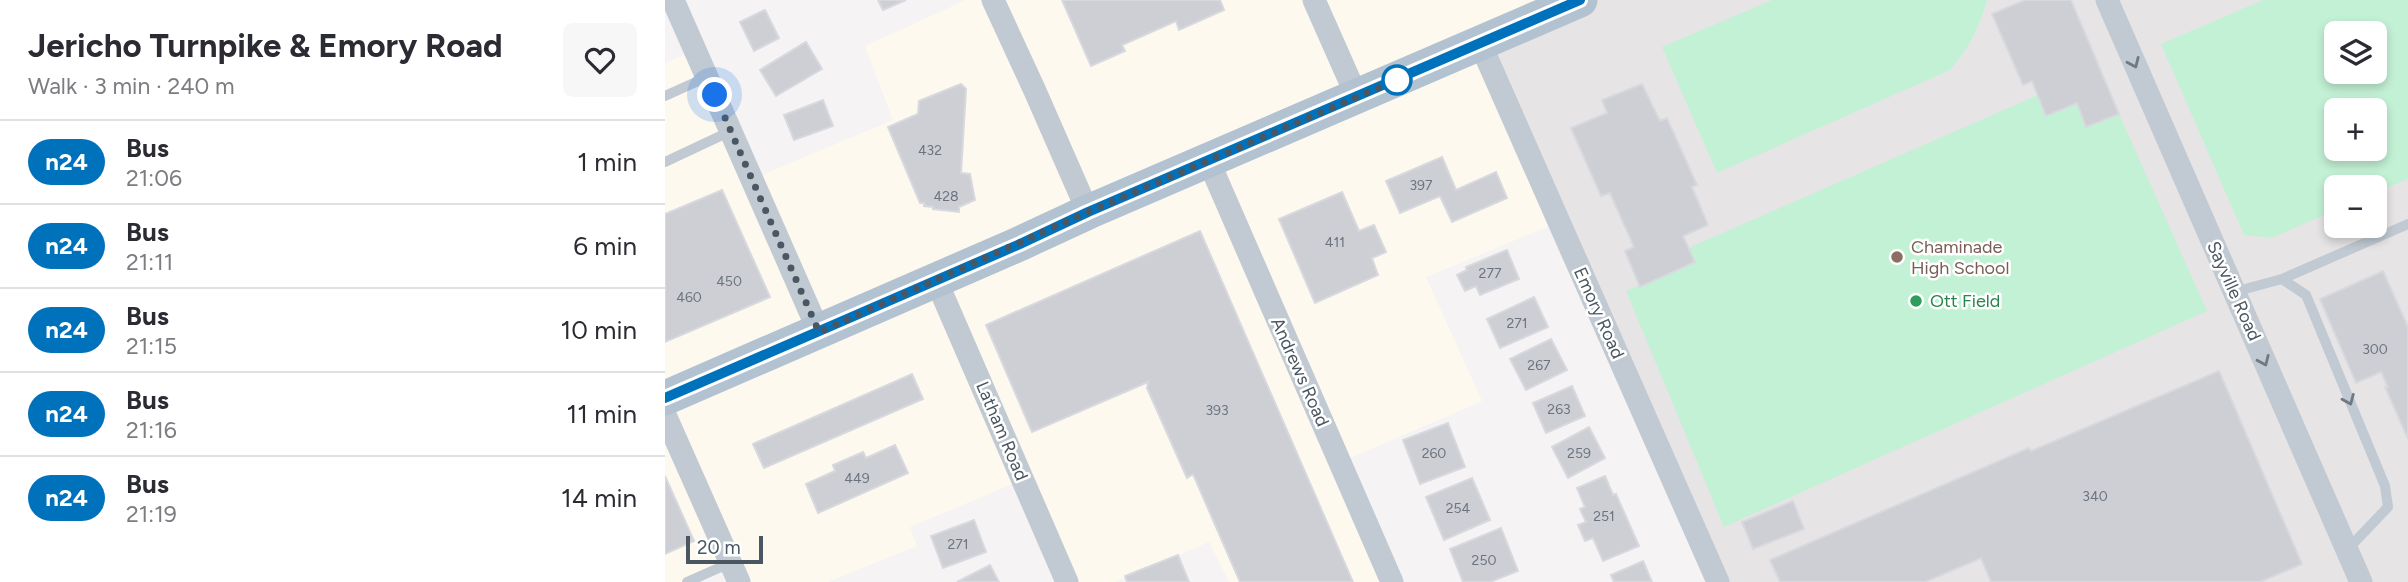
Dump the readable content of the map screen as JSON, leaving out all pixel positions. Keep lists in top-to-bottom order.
{
  "streets": {
    "street": [
      "Sayville Road",
      "Emory Road",
      "Andrews Road",
      "Latham Road"
    ]
  },
  "one_way": ["Sayville Road"],
  "places": ["Chaminade High School", "Ott Field"],
  "lines": ["bus line n24"],
  "house_numbers": [
    "432",
    "397",
    "428",
    "411",
    "277",
    "450",
    "460",
    "271",
    "300",
    "267",
    "263",
    "393",
    "260",
    "259",
    "449",
    "340",
    "254",
    "251",
    "271",
    "250"
  ],
  "scale_bar": "20 m",
  "page": {
    "heading": ["Jericho Turnpike & Emory Road", "Walk · 3 min · 240 m"],
    "map_buttons": ["+", "−"],
    "list": [
      {
        "mark": "n24",
        "name": "Bus",
        "note": "21:06",
        "value": "1 min"
      },
      {
        "mark": "n24",
        "name": "Bus",
        "note": "21:11",
        "value": "6 min"
      },
      {
        "mark": "n24",
        "name": "Bus",
        "note": "21:15",
        "value": "10 min"
      },
      {
        "mark": "n24",
        "name": "Bus",
        "note": "21:16",
        "value": "11 min"
      },
      {
        "mark": "n24",
        "name": "Bus",
        "note": "21:19",
        "value": "14 min"
      }
    ],
    "scale": "20 m"
  }
}
